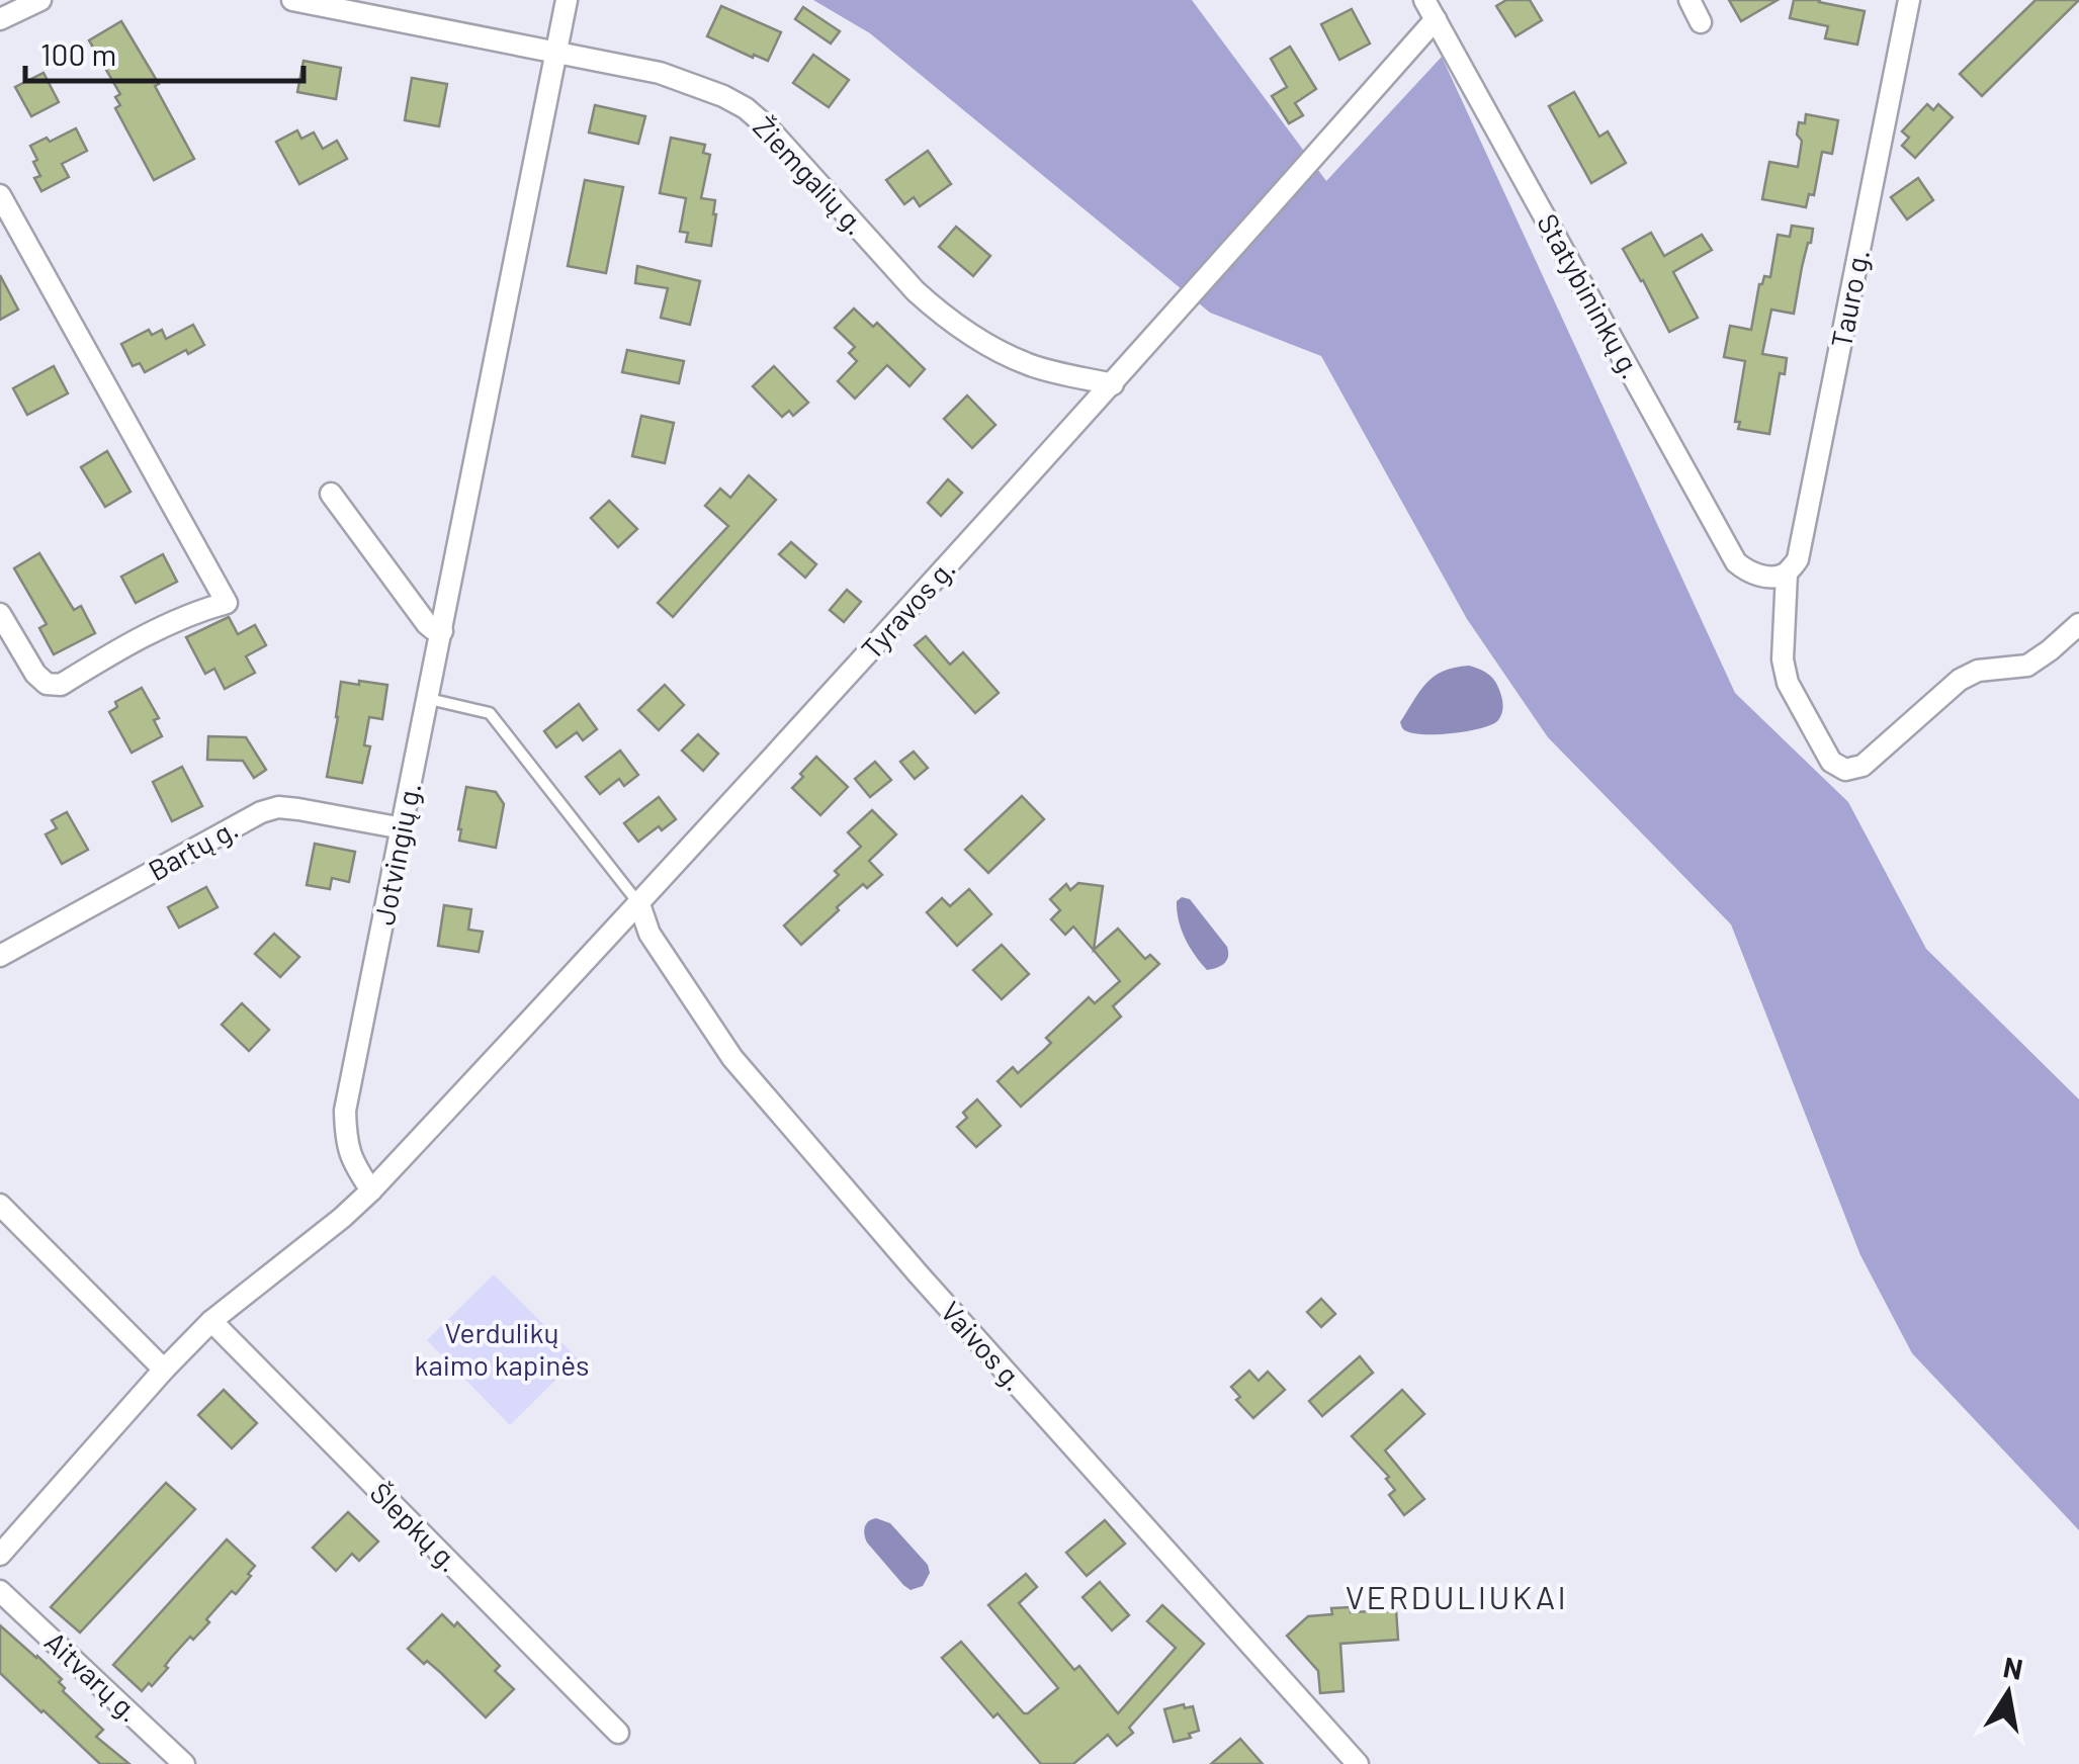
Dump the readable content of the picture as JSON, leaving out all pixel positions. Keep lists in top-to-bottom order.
{
  "streets": {
    "street": [
      "Žiemgalių g.",
      "Statybininkų g.",
      "Tauro g.",
      "Tyravos g.",
      "Bartų g.",
      "Jotvingių g.",
      "Vaivos g.",
      "Šlepkų g.",
      "Aitvarų g."
    ]
  },
  "crossings": [
    ["Žiemgalių g.", "Tyravos g."],
    ["Žiemgalių g.", "Jotvingių g."],
    ["Statybininkų g.", "Tauro g."],
    ["Statybininkų g.", "Tyravos g."],
    ["Tyravos g.", "Jotvingių g."],
    ["Tyravos g.", "Vaivos g."],
    ["Bartų g.", "Jotvingių g."]
  ],
  "districts": ["VERDULIUKAI"],
  "parks": ["Verdulikų kaimo kapinės"],
  "scale_bar": "100 m",
  "north": "top"
}
